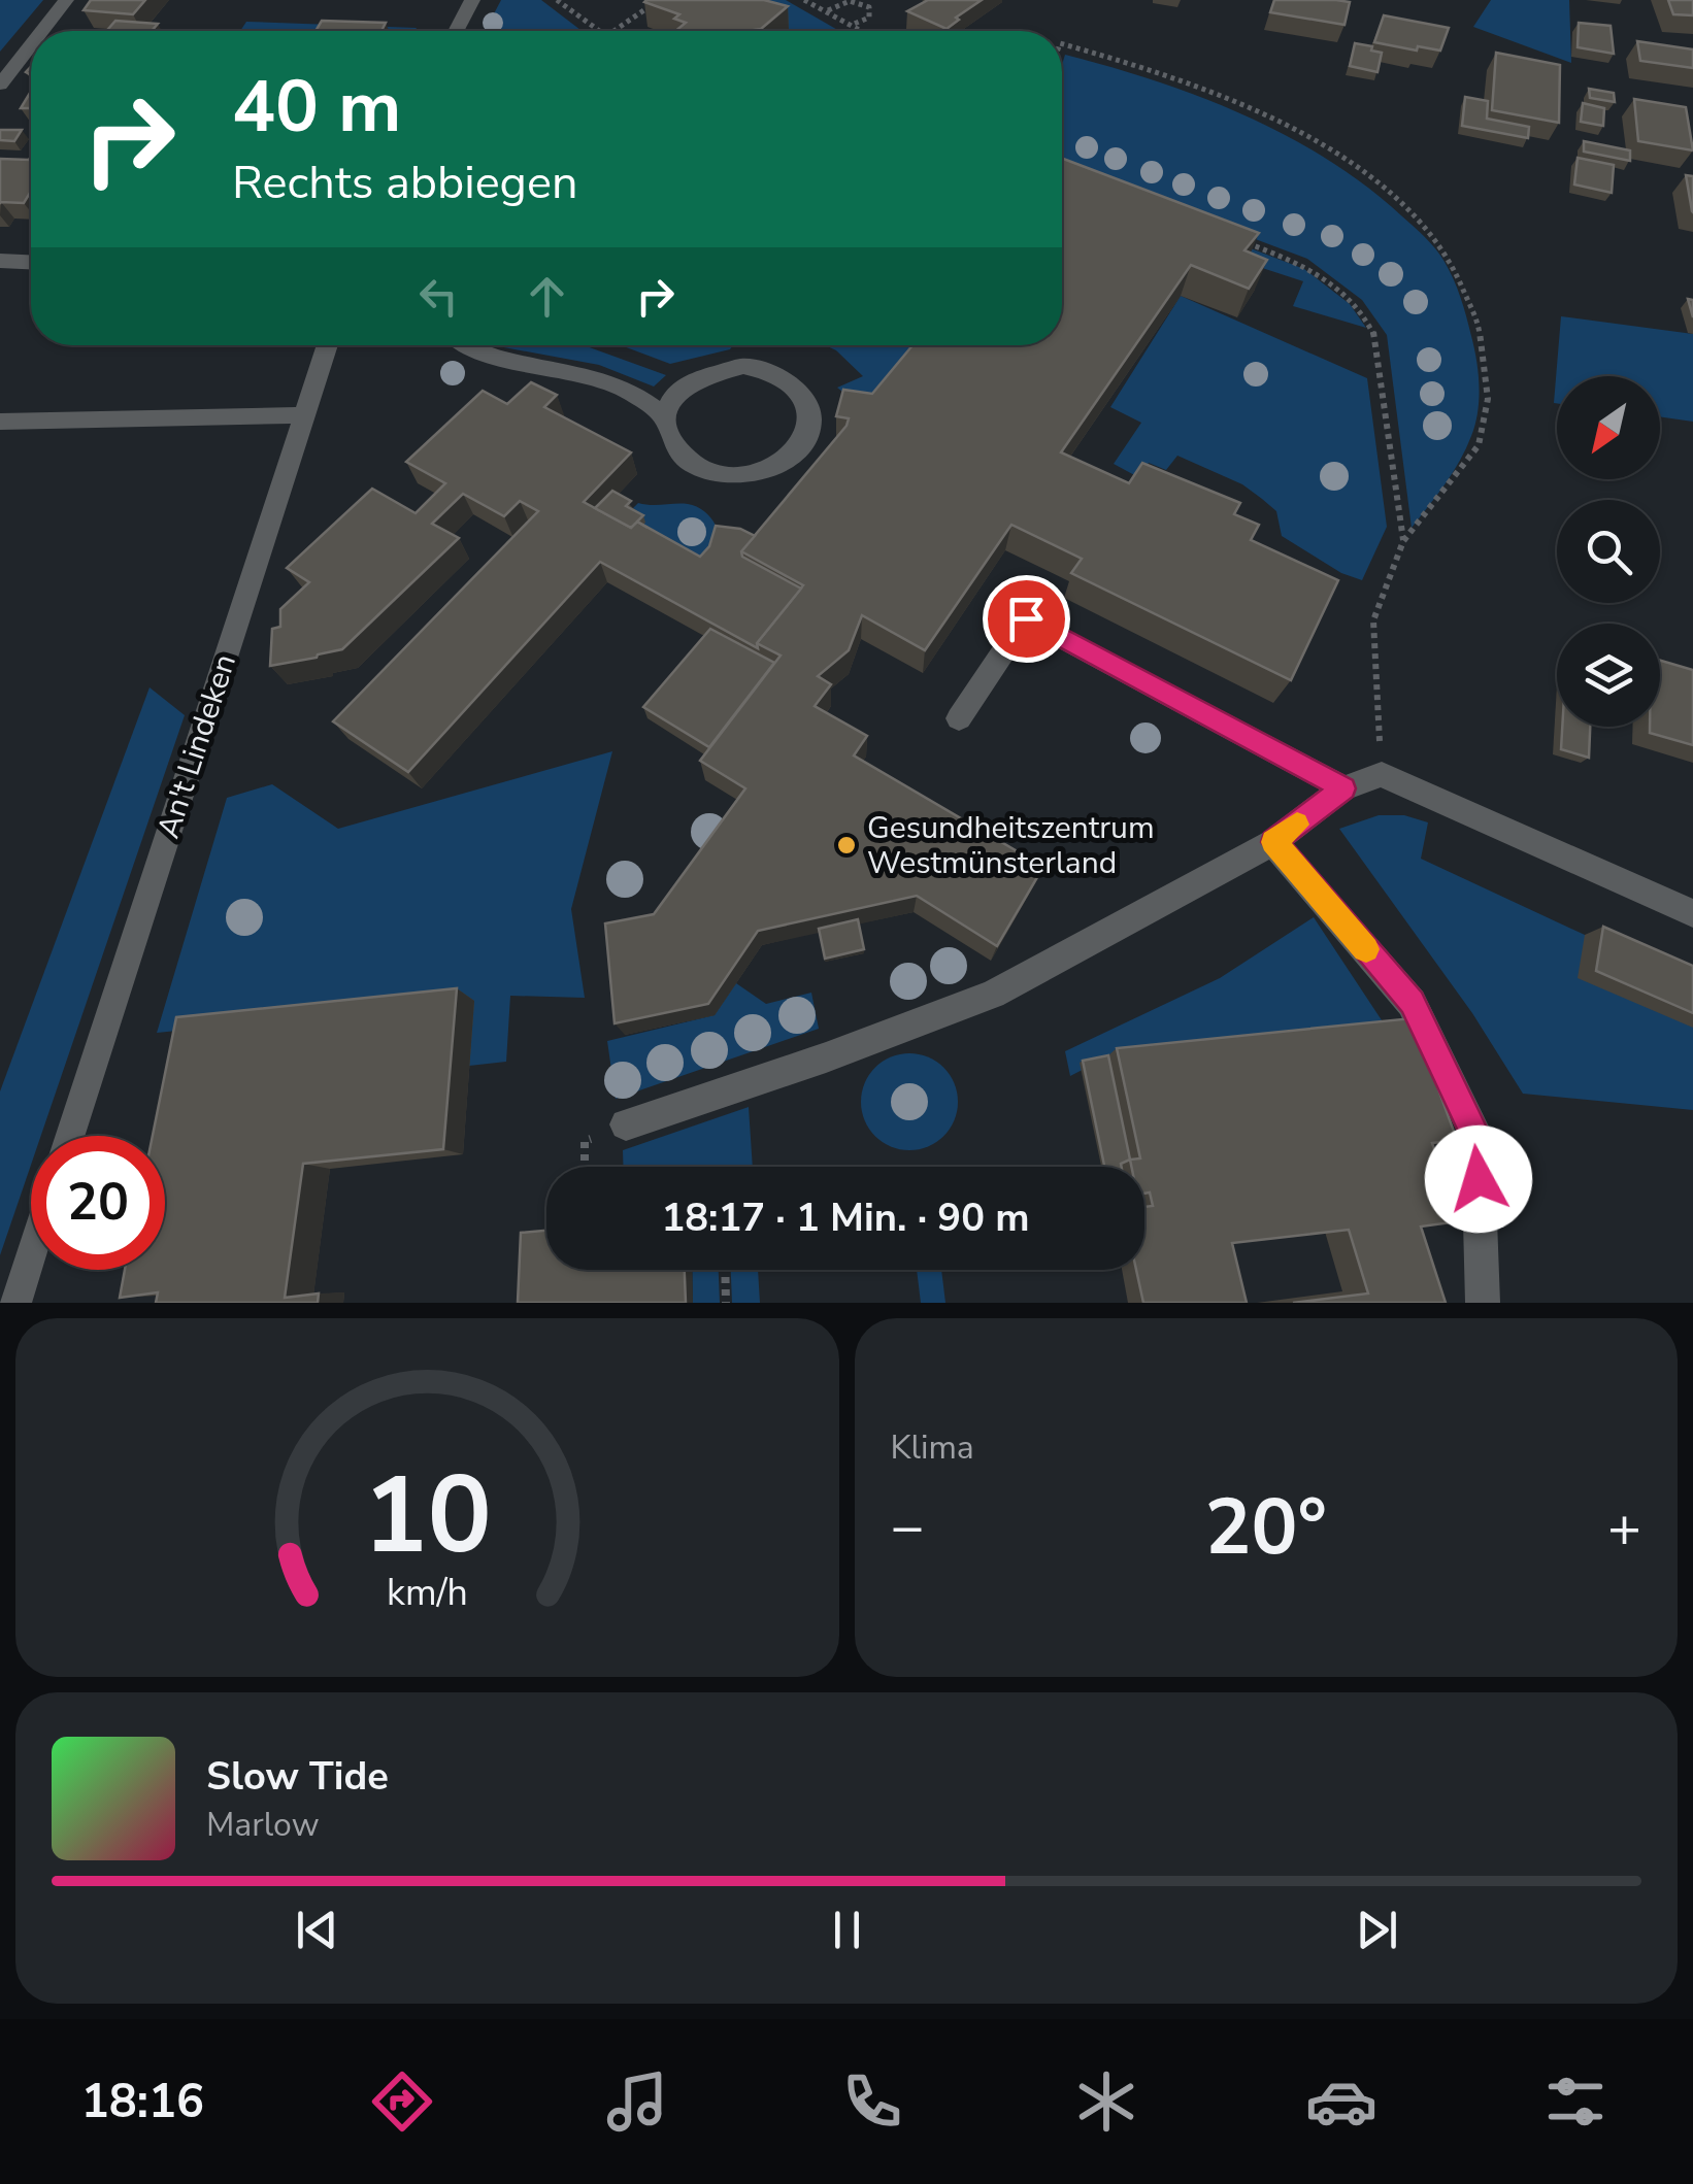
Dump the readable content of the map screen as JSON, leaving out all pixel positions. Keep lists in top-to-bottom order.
{
  "streets": {
    "street": ["An't Lindeken"]
  },
  "places": ["Gesundheitszentrum Westmünsterland"],
  "north": "bottom left",
  "page": {
    "turn": ["40 m", "Rechts abbiegen"],
    "limit": "20",
    "trip": "18:17 · 1 Min. · 90 m",
    "tile": "Klima",
    "heat": ["−", "20°", "+"],
    "song": ["Slow Tide", "Marlow"],
    "tabs": "18:16",
    "gauge": ["10", "km/h"]
  }
}
